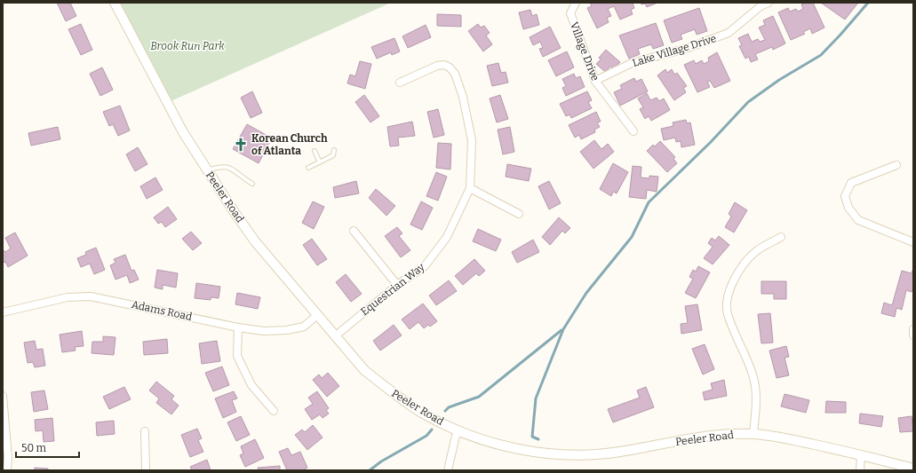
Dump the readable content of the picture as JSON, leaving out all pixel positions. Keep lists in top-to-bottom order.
{
  "streets": {
    "street": [
      "Lake Village Drive",
      "Village Drive",
      "Peeler Road",
      "Equestrian Way",
      "Adams Road"
    ]
  },
  "crossings": [
    ["Lake Village Drive", "Village Drive"],
    ["Peeler Road", "Equestrian Way"],
    ["Peeler Road", "Adams Road"]
  ],
  "parks": ["Brook Run Park"],
  "places": {
    "church": ["Korean Church of Atlanta"]
  },
  "scale_bar": "50 m"
}
